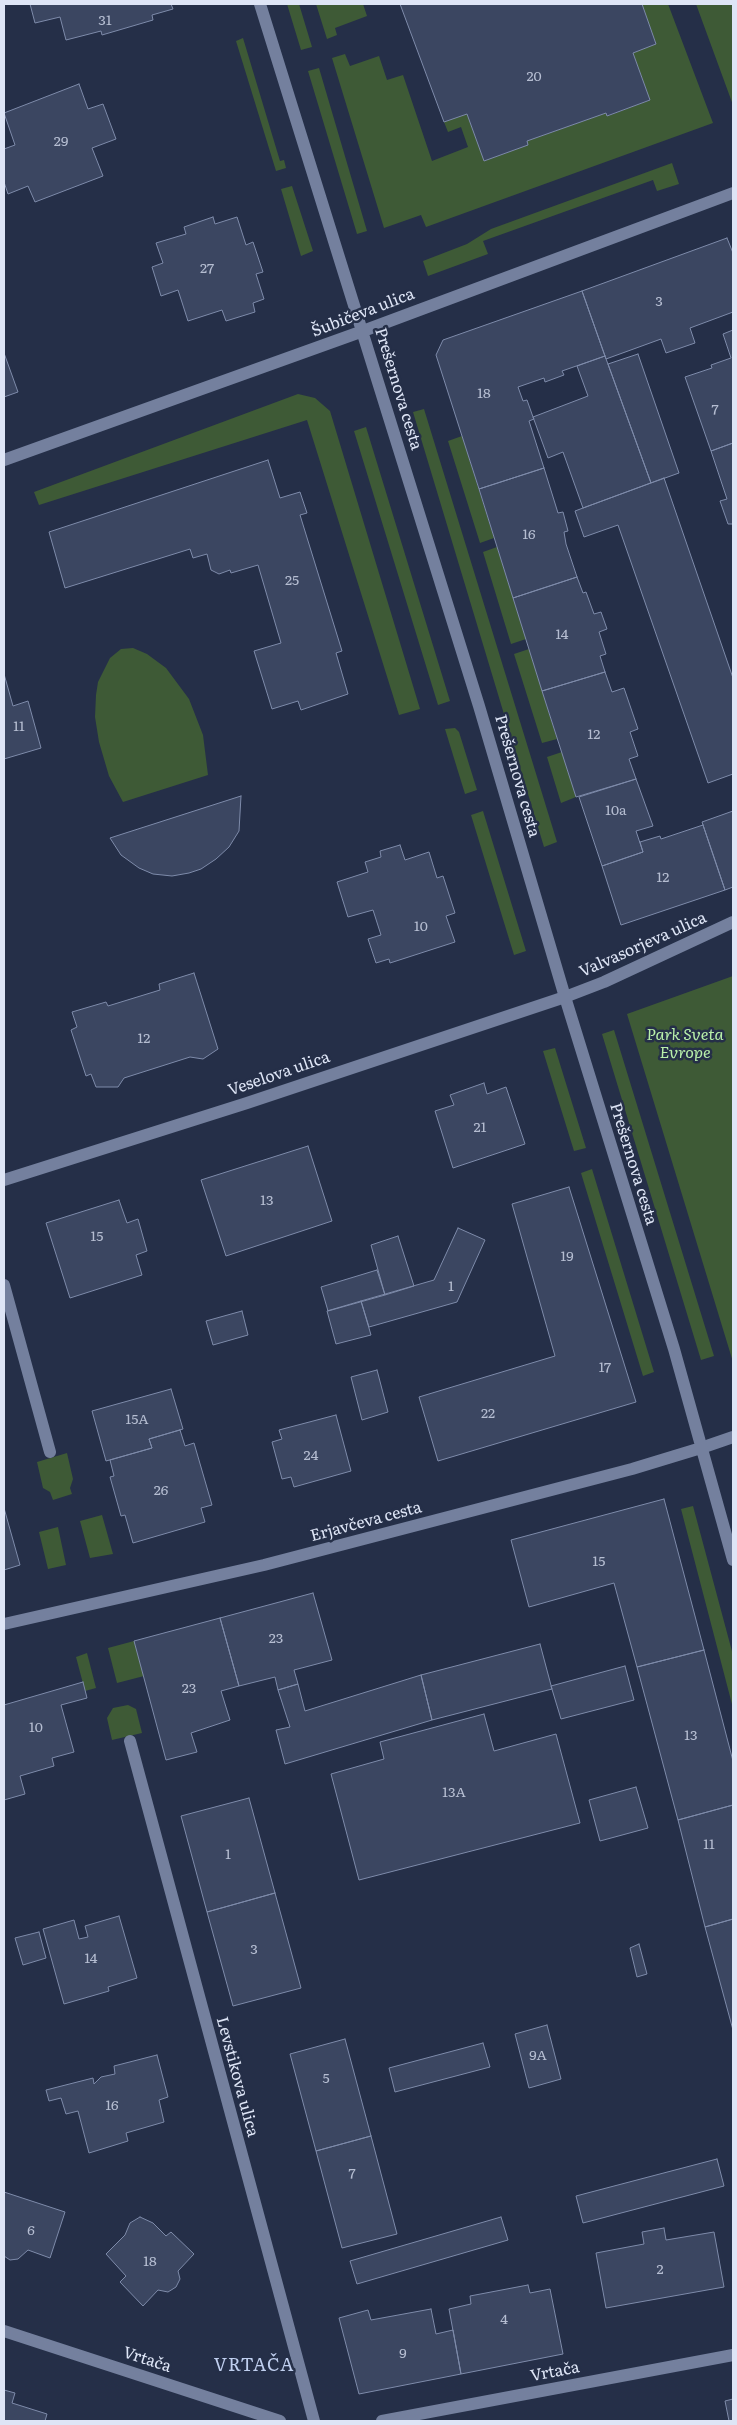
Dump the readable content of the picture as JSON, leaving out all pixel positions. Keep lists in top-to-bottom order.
{
  "streets": {
    "street": [
      "Šubičeva ulica",
      "Prešernova cesta",
      "Valvasorjeva ulica",
      "Veselova ulica",
      "Erjavčeva cesta",
      "Levstikova ulica",
      "Vrtača"
    ]
  },
  "crossings": [
    ["Šubičeva ulica", "Prešernova cesta"],
    ["Prešernova cesta", "Valvasorjeva ulica"],
    ["Prešernova cesta", "Veselova ulica"],
    ["Prešernova cesta", "Erjavčeva cesta"],
    ["Valvasorjeva ulica", "Veselova ulica"]
  ],
  "districts": ["VRTAČA"],
  "parks": ["Park Sveta Evrope"],
  "house_numbers": [
    "31",
    "20",
    "29",
    "27",
    "3",
    "18",
    "7",
    "16",
    "25",
    "14",
    "11",
    "12",
    "10a",
    "12",
    "10",
    "12",
    "21",
    "13",
    "15",
    "19",
    "1",
    "17",
    "22",
    "15A",
    "24",
    "26",
    "15",
    "23",
    "23",
    "10",
    "13",
    "13A",
    "11",
    "1",
    "3",
    "14",
    "9A",
    "5",
    "16",
    "7",
    "6",
    "18",
    "2",
    "4",
    "9"
  ]
}
